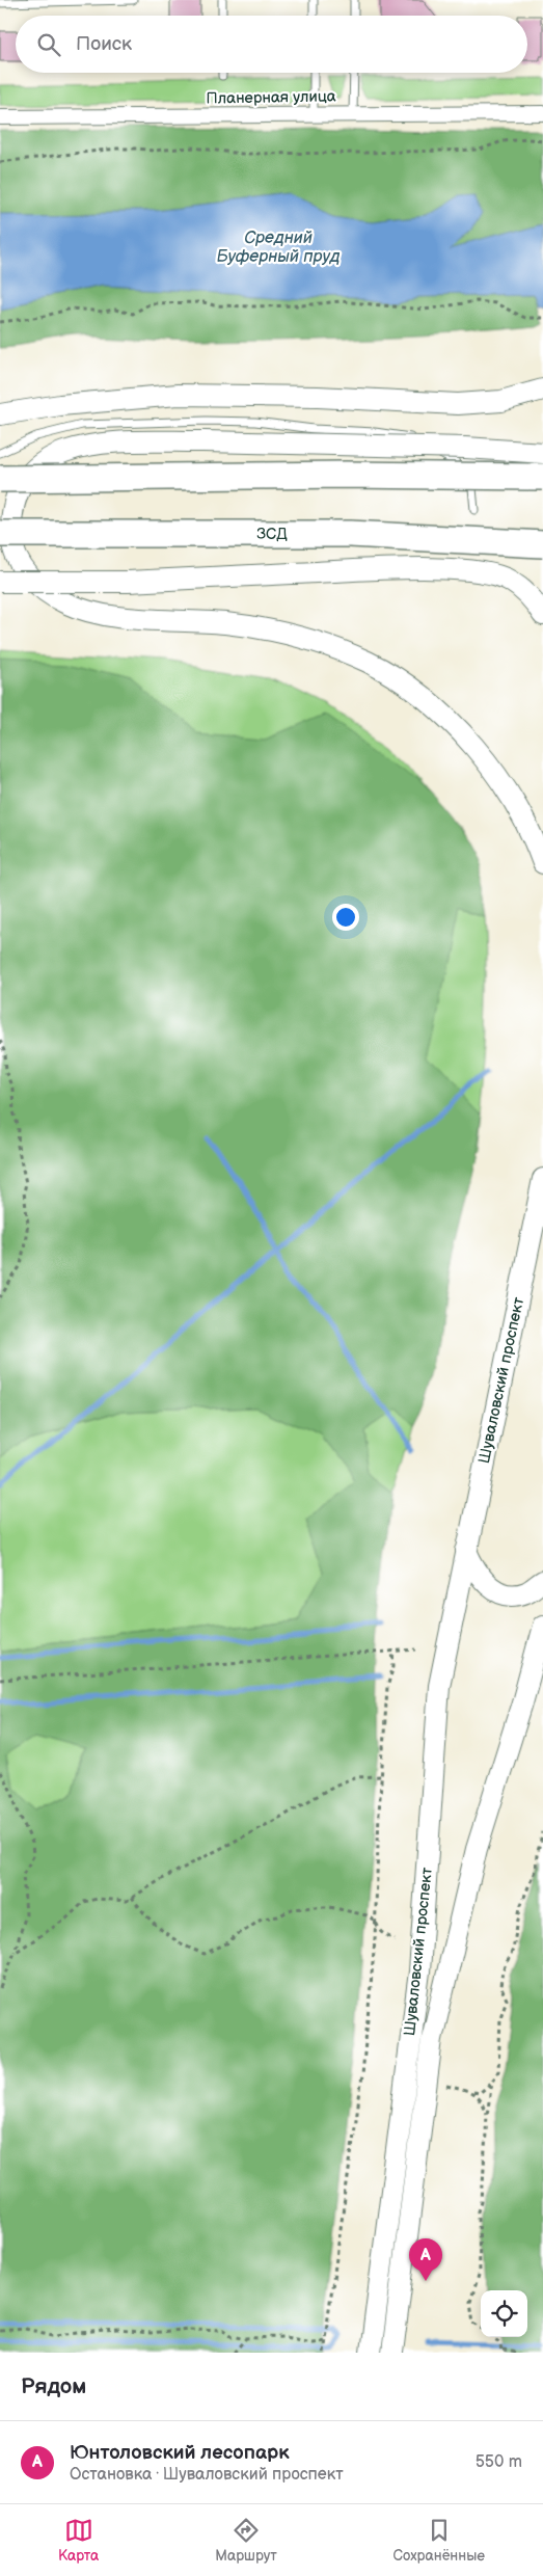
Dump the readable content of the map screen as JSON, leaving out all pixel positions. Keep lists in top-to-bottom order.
{
  "streets": {
    "highway": ["ЗСД"],
    "main road": ["Шуваловский проспект"],
    "street": ["Планерная улица"]
  },
  "water": ["Средний Буферный пруд"],
  "page": {
    "search": "Поиск",
    "pins": "A",
    "heading": "Рядом",
    "list": [
      {
        "mark": "A",
        "name": "Юнтоловский лесопарк",
        "note": "Остановка · Шуваловский проспект",
        "value": "550 m"
      }
    ],
    "nav": ["Карта", "Маршрут", "Сохранённые"]
  }
}
